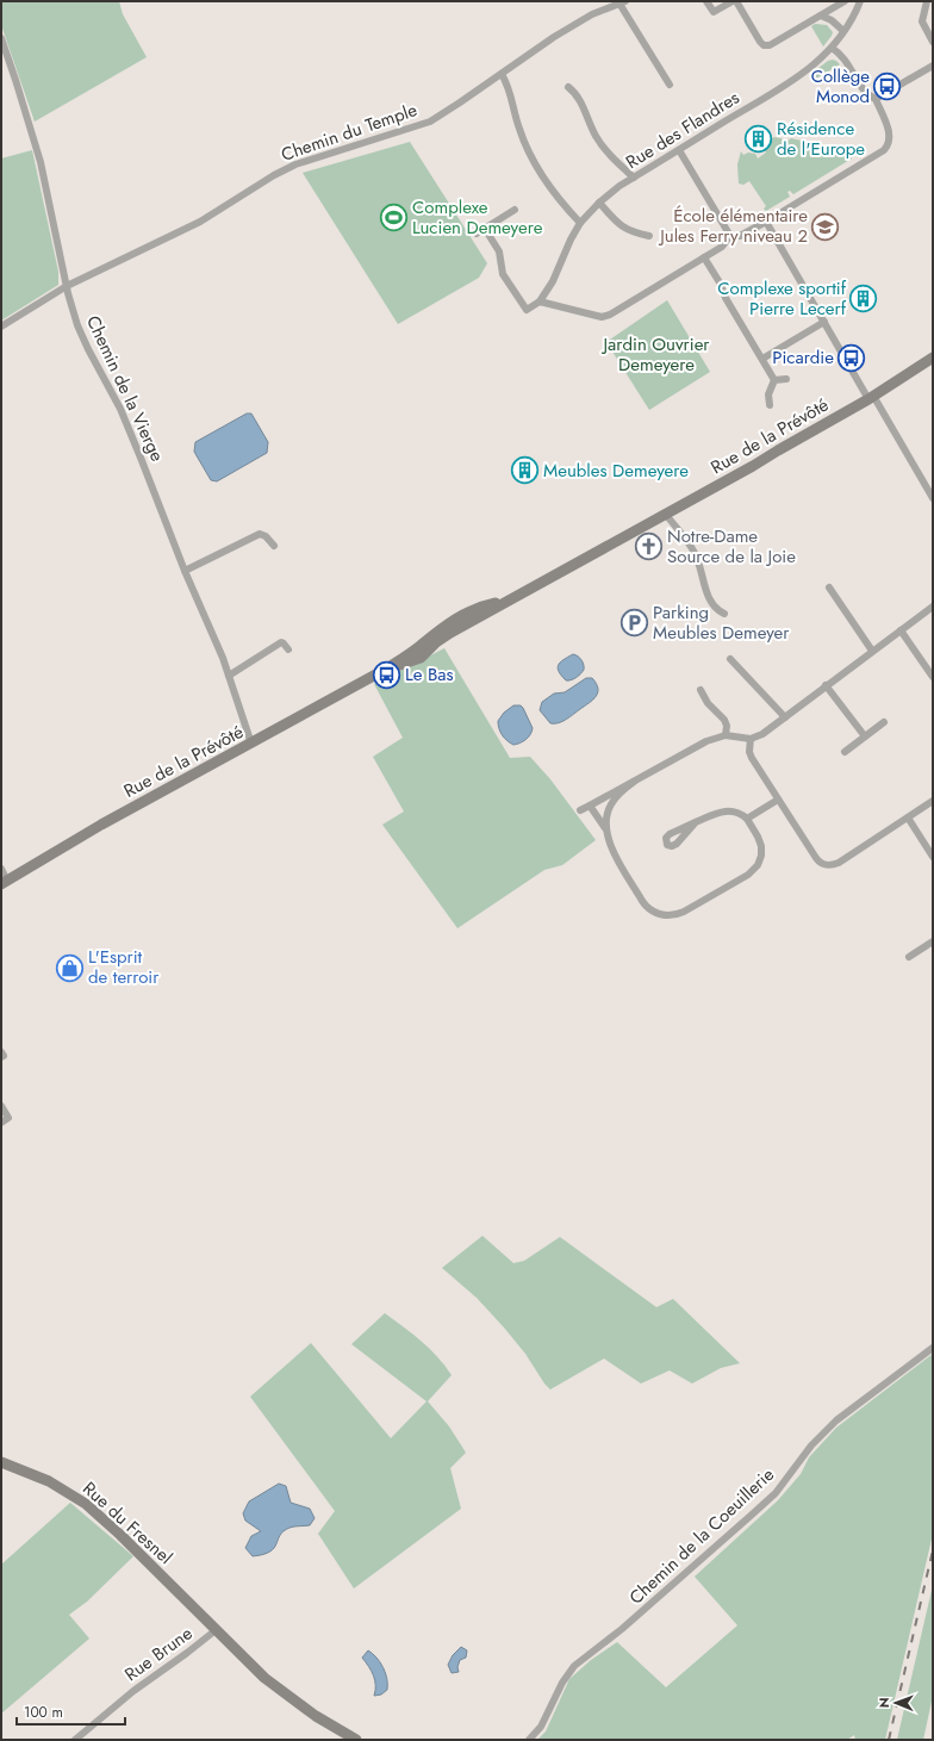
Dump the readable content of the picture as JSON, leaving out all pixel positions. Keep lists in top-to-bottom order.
{
  "streets": {
    "street": [
      "Rue des Flandres",
      "Chemin du Temple",
      "Chemin de la Vierge",
      "Rue de la Prévôté",
      "Rue du Fresnel",
      "Chemin de la Coeuillerie",
      "Rue Brune"
    ]
  },
  "crossings": [
    ["Chemin du Temple", "Chemin de la Vierge"],
    ["Chemin de la Vierge", "Rue de la Prévôté"],
    ["Rue du Fresnel", "Rue Brune"]
  ],
  "parks": ["Jardin Ouvrier Demeyere"],
  "places": {
    "bus stop": ["Collège Monod", "Picardie", "Le Bas"],
    "building": ["Résidence de l'Europe", "Complexe sportif Pierre Lecerf", "Meubles Demeyere"],
    "sports": ["Complexe Lucien Demeyere"],
    "school or university": ["École élémentaire Jules Ferry niveau 2"],
    "church": ["Notre-Dame Source de la Joie"],
    "parking": ["Parking Meubles Demeyer"],
    "shop": ["L'Esprit de terroir"]
  },
  "scale_bar": "100 m",
  "north": "left"
}
